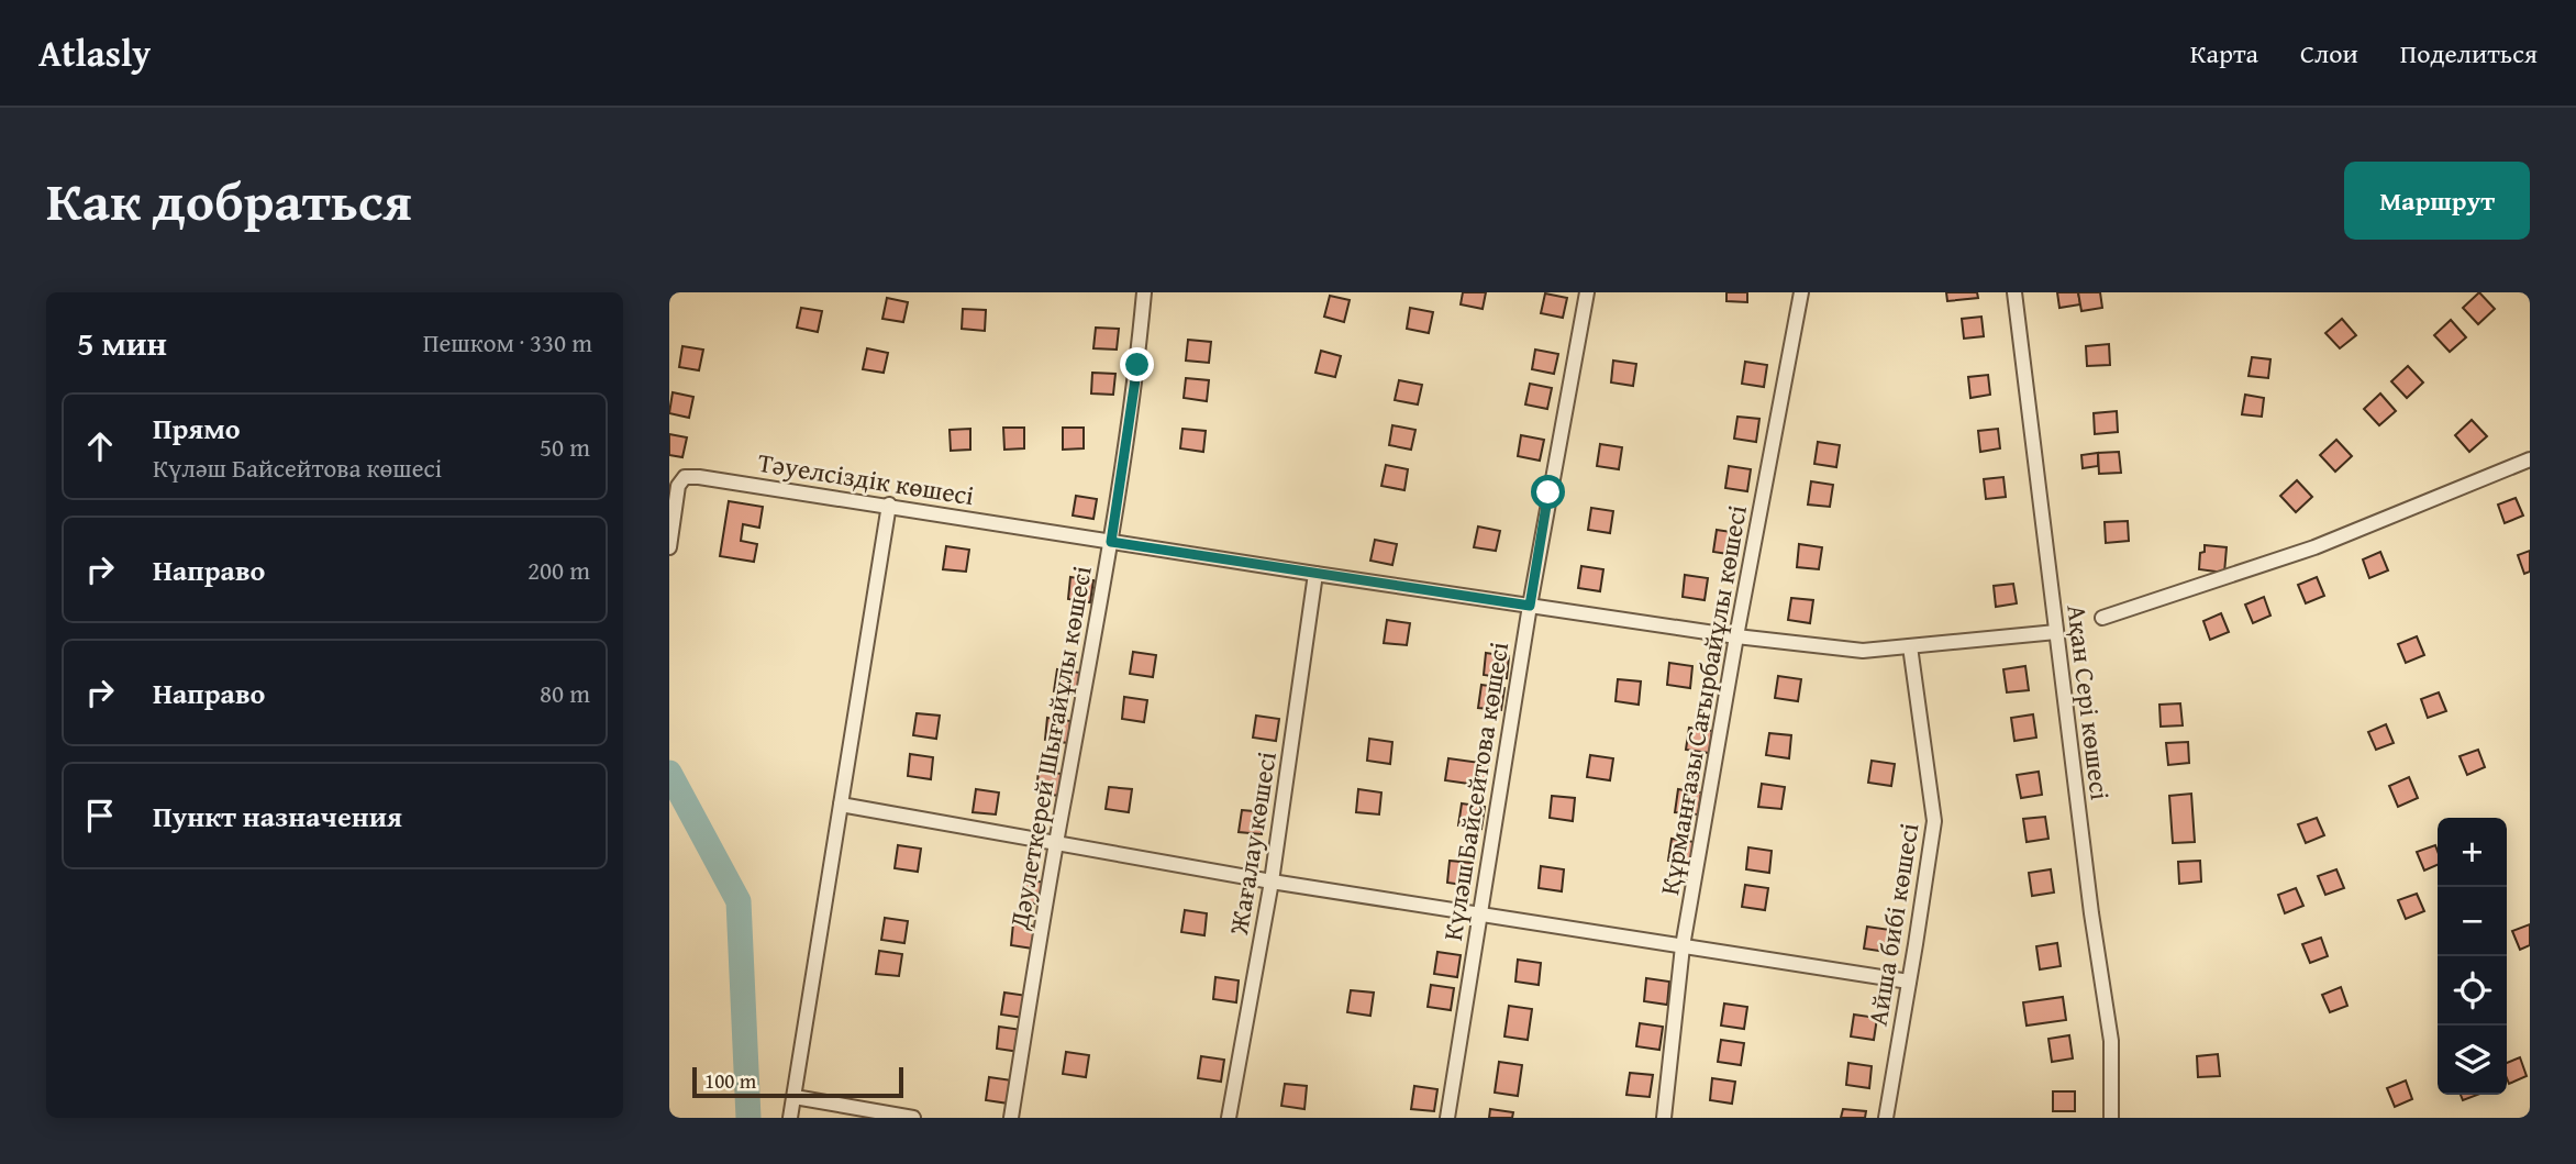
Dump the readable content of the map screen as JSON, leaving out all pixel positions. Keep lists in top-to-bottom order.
{
  "streets": {
    "street": [
      "Тәуелсіздік көшесі",
      "Құрманғазы Сағырбайұлы көшесі",
      "Ақан Сері көшесі",
      "Дәулеткерей Шығайұлы көшесі",
      "Күләш Байсейтова көшесі",
      "Жағалау көшесі",
      "Айша бибі көшесі"
    ]
  },
  "crossings": [
    ["Тәуелсіздік көшесі", "Құрманғазы Сағырбайұлы көшесі"],
    ["Тәуелсіздік көшесі", "Ақан Сері көшесі"],
    ["Тәуелсіздік көшесі", "Дәулеткерей Шығайұлы көшесі"],
    ["Тәуелсіздік көшесі", "Күләш Байсейтова көшесі"],
    ["Тәуелсіздік көшесі", "Жағалау көшесі"],
    ["Тәуелсіздік көшесі", "Айша бибі көшесі"]
  ],
  "scale_bar": "100 m",
  "page": {
    "header": "Atlasly",
    "nav": ["Карта", "Слои", "Поделиться"],
    "title": "Как добраться",
    "buttons": "Маршрут",
    "heading": ["5 мин", "Пешком · 330 m"],
    "list": [
      ["Прямо", "Күләш Байсейтова көшесі", "50 m"],
      ["Направо", "200 m"],
      ["Направо", "80 m"],
      "Пункт назначения"
    ],
    "map_buttons": ["+", "−"],
    "scale": "100 m"
  }
}
